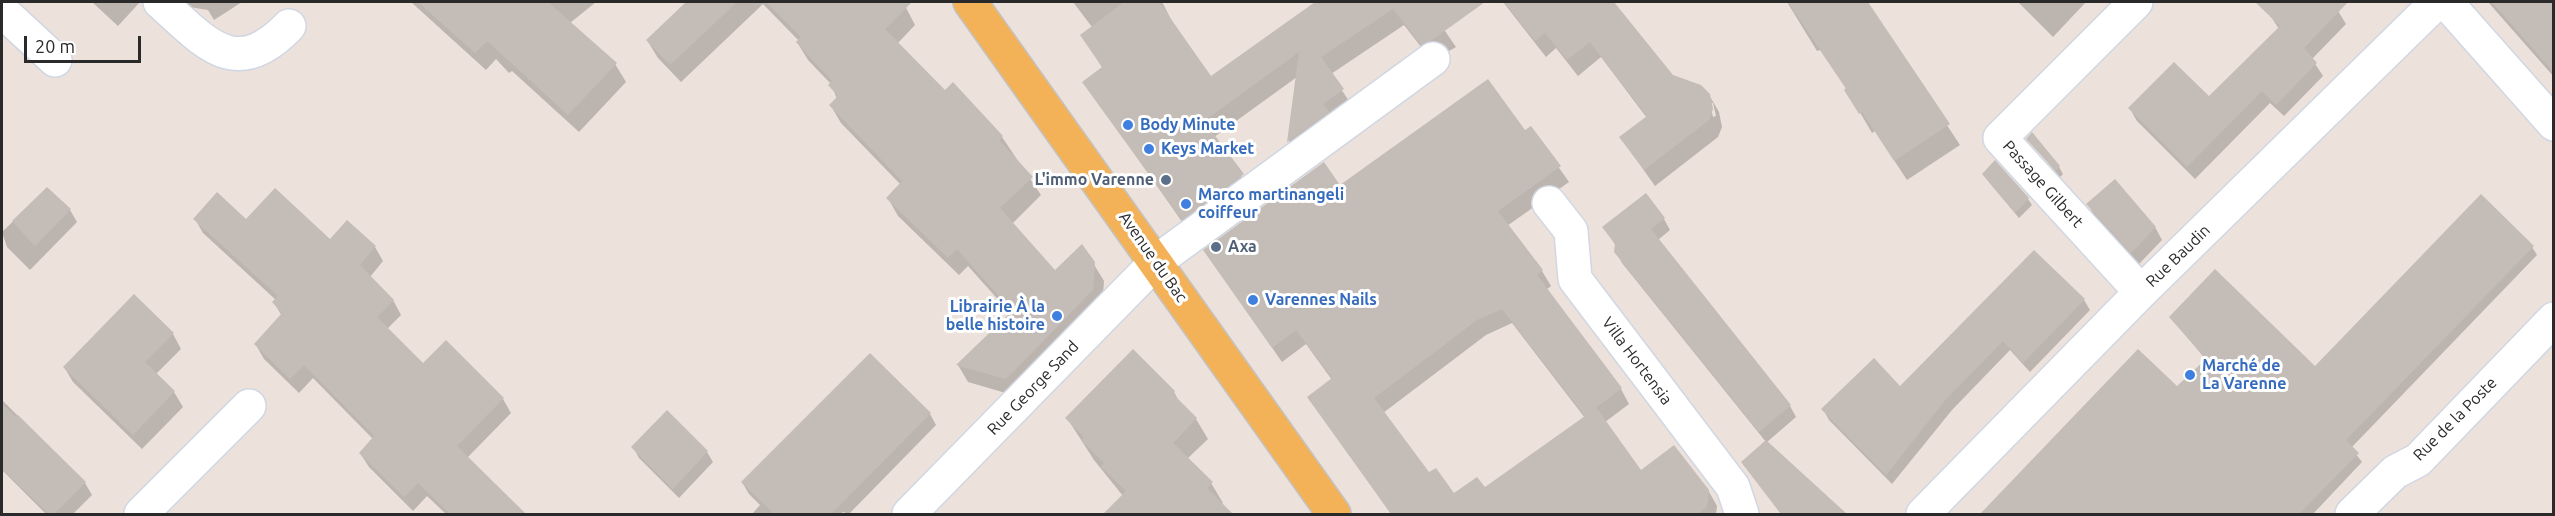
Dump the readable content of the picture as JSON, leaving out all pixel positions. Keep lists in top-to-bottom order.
{
  "streets": {
    "main road": ["Avenue du Bac"],
    "street": [
      "Passage Gilbert",
      "Rue Baudin",
      "Villa Hortensia",
      "Rue George Sand",
      "Rue de la Poste"
    ]
  },
  "crossings": [
    ["Passage Gilbert", "Rue Baudin"],
    ["Avenue du Bac", "Rue George Sand"]
  ],
  "places": [
    "Body Minute",
    "Keys Market",
    "L'immo Varenne",
    "Marco martinangeli coiffeur",
    "Axa",
    "Varennes Nails",
    "Librairie À la belle histoire",
    "Marché de La Varenne"
  ],
  "scale_bar": "20 m"
}
